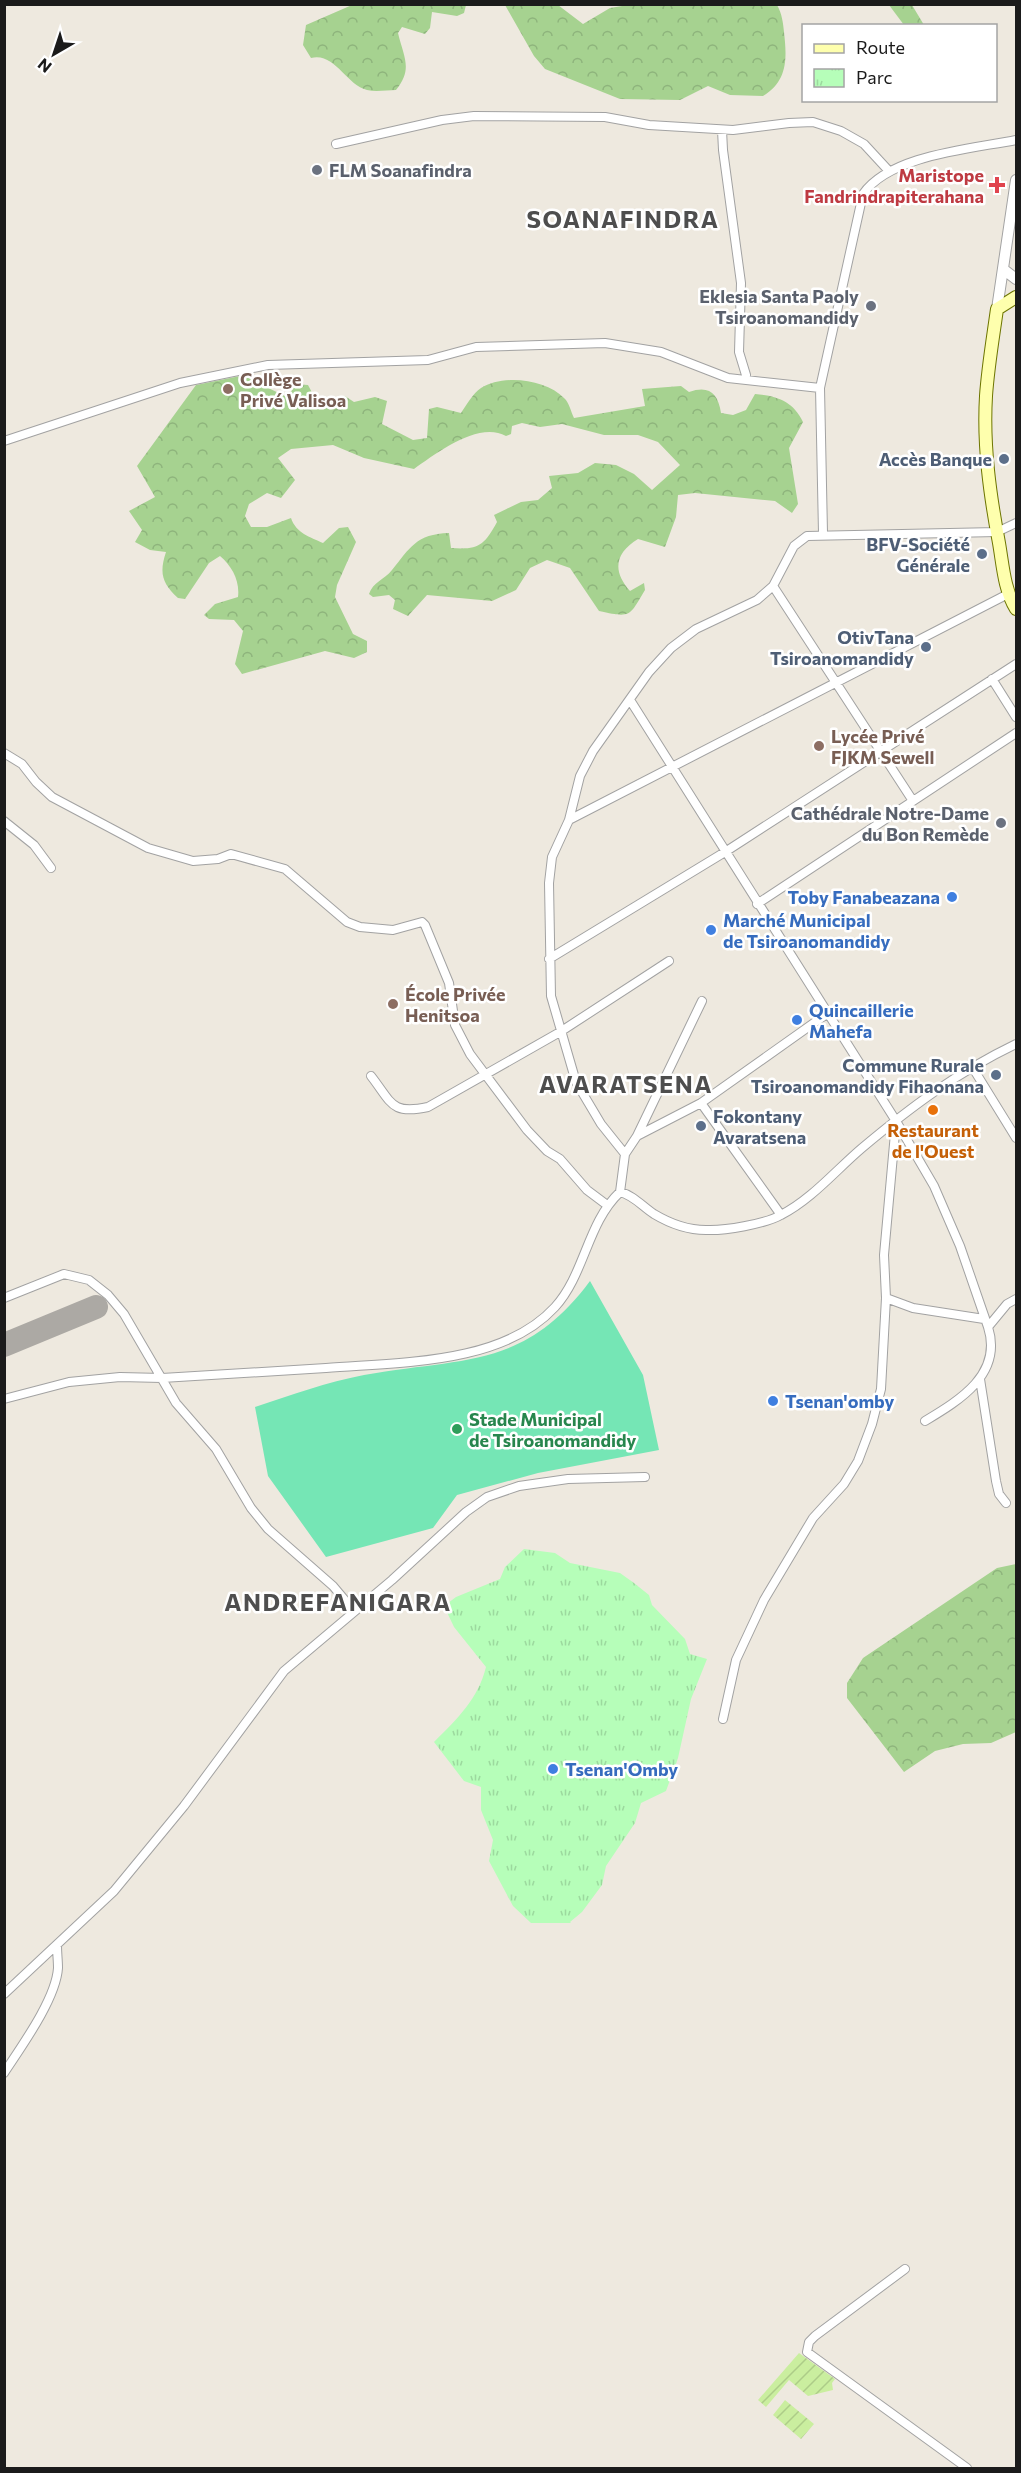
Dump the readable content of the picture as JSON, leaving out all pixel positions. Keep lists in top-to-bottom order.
{
  "districts": ["SOANAFINDRA", "AVARATSENA", "ANDREFANIGARA"],
  "places": {
    "other": [
      "FLM Soanafindra",
      "Eklesia Santa Paoly Tsiroanomandidy",
      "Collège Privé Valisoa",
      "Accès Banque",
      "BFV-Société Générale",
      "OtivTana Tsiroanomandidy",
      "Lycée Privé FJKM Sewell",
      "Cathédrale Notre-Dame du Bon Remède",
      "Toby Fanabeazana",
      "Marché Municipal de Tsiroanomandidy",
      "École Privée Henitsoa",
      "Quincaillerie Mahefa",
      "Commune Rurale Tsiroanomandidy Fihaonana",
      "Restaurant de l'Ouest",
      "Fokontany Avaratsena",
      "Tsenan'omby",
      "Stade Municipal de Tsiroanomandidy",
      "Tsenan'Omby"
    ],
    "health": ["Maristope Fandrindrapiterahana"]
  },
  "legend": ["Route", "Parc"],
  "north": "bottom left"
}
